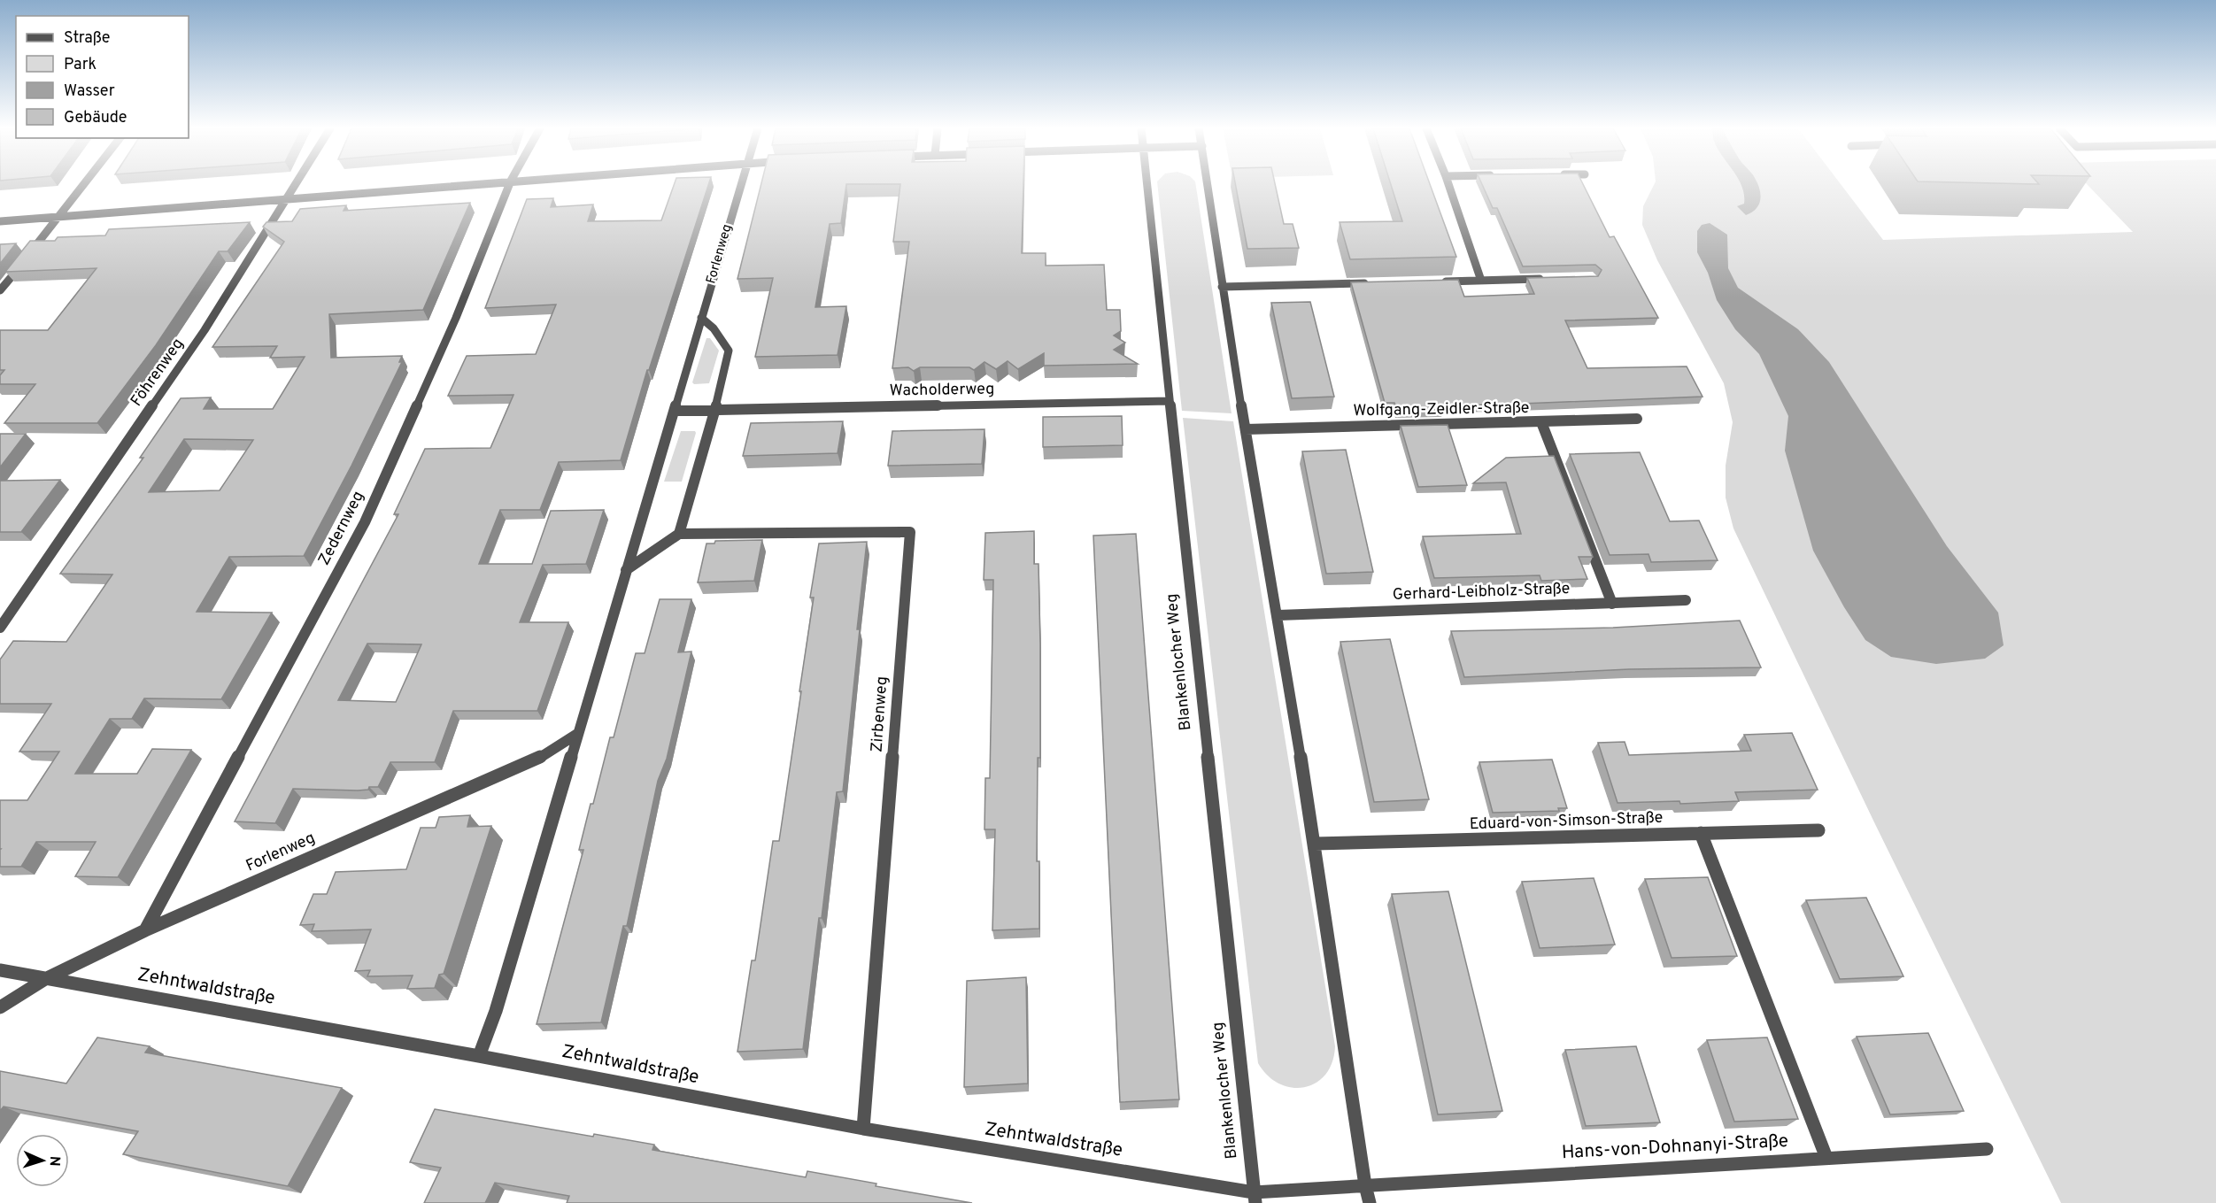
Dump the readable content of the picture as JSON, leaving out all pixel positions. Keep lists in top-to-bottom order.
{
  "streets": {
    "street": [
      "Forlenweg",
      "Föhrenweg",
      "Wacholderweg",
      "Wolfgang-Zeidler-Straße",
      "Zedernweg",
      "Gerhard-Leibholz-Straße",
      "Blankenlocher Weg",
      "Zirbenweg",
      "Eduard-von-Simson-Straße",
      "Zehntwaldstraße",
      "Hans-von-Dohnanyi-Straße"
    ]
  },
  "crossings": [
    ["Forlenweg", "Zedernweg"],
    ["Forlenweg", "Zehntwaldstraße"],
    ["Wacholderweg", "Blankenlocher Weg"],
    ["Blankenlocher Weg", "Zehntwaldstraße"],
    ["Zirbenweg", "Zehntwaldstraße"]
  ],
  "legend": [
    "Straße",
    "Park",
    "Wasser",
    "Gebäude"
  ],
  "north": "right"
}
